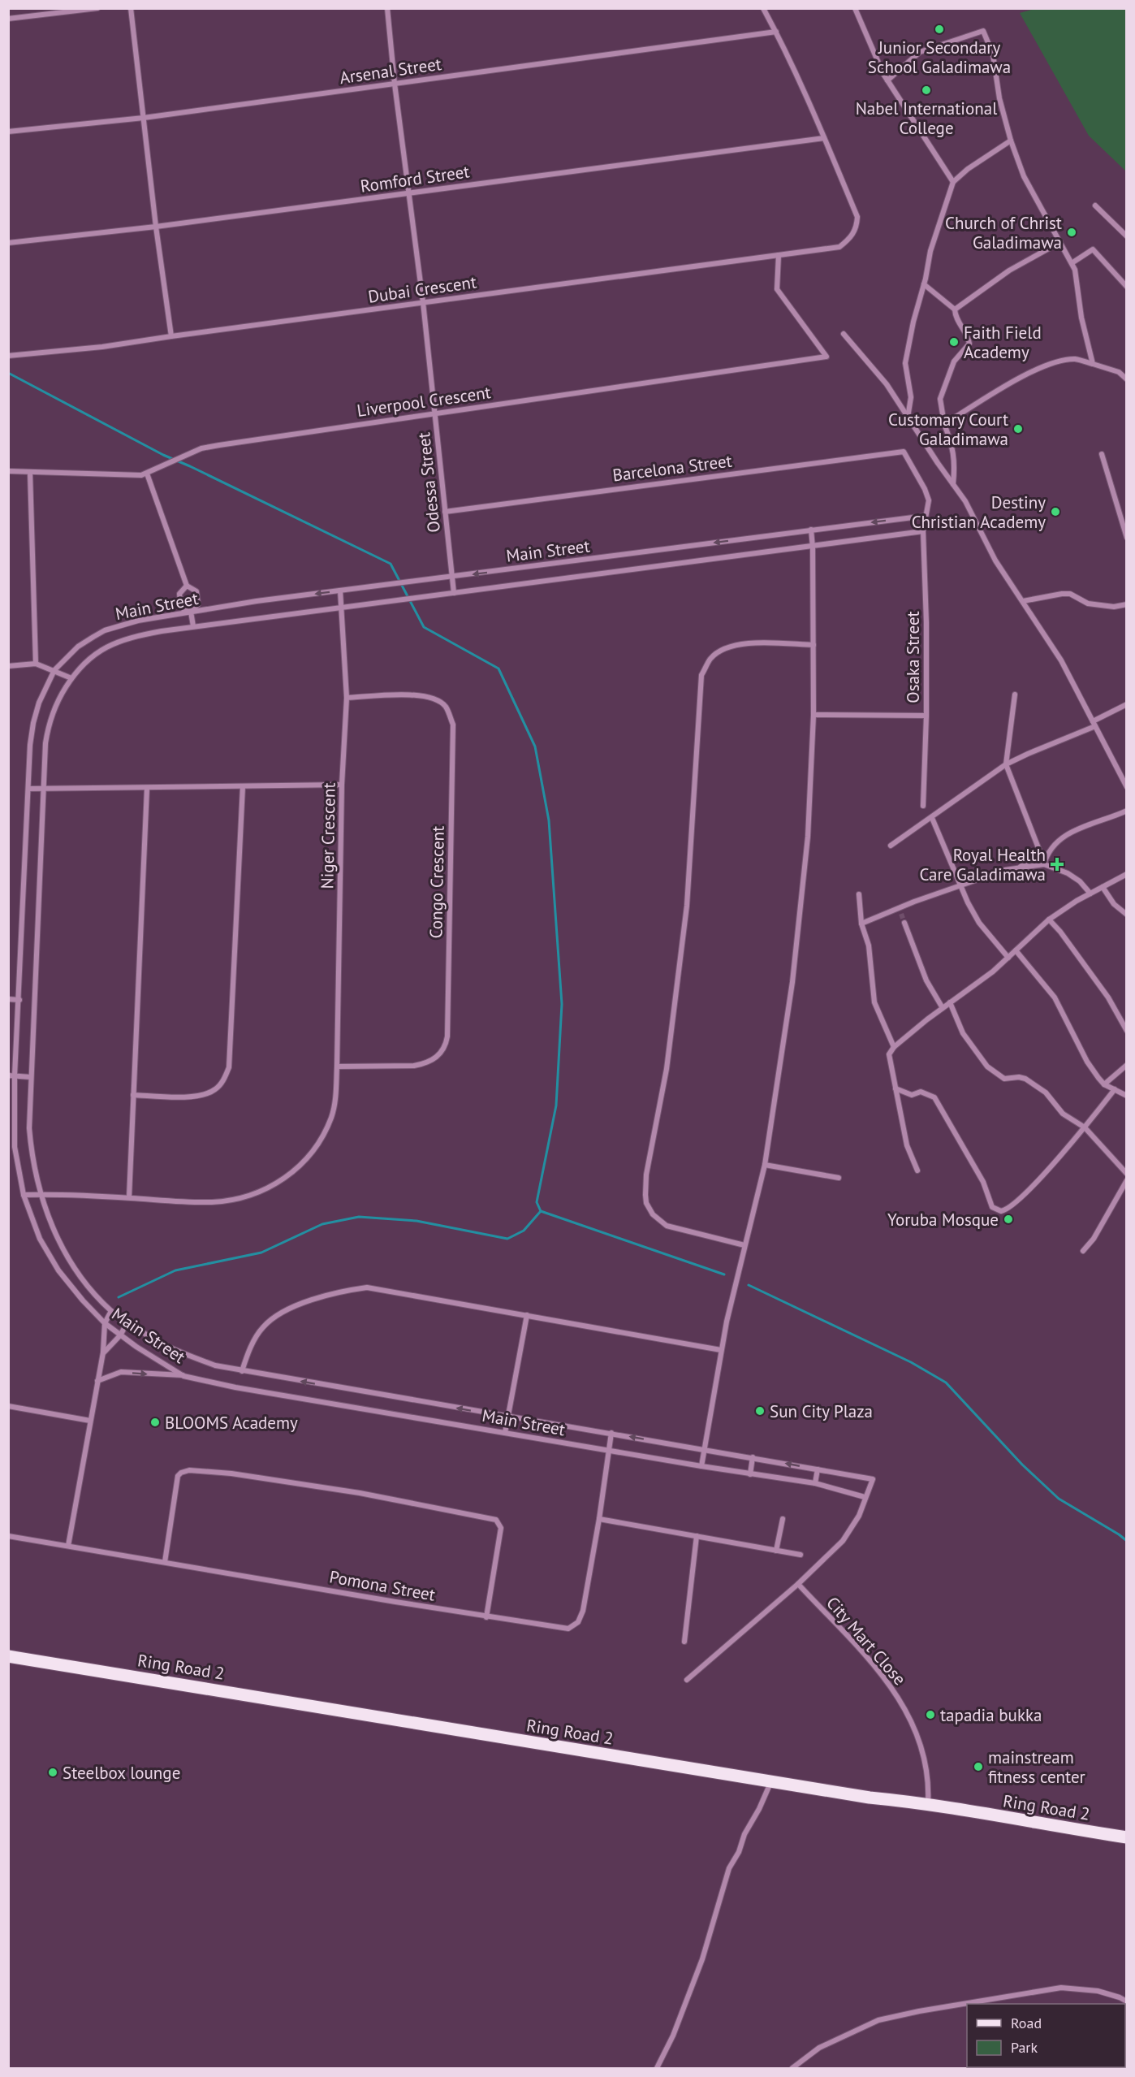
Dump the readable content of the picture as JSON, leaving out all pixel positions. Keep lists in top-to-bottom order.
{
  "streets": {
    "main road": ["Ring Road 2"],
    "street": [
      "Arsenal Street",
      "Romford Street",
      "Dubai Crescent",
      "Liverpool Crescent",
      "Barcelona Street",
      "Odessa Street",
      "Main Street",
      "Osaka Street",
      "Niger Crescent",
      "Congo Crescent",
      "Pomona Street",
      "City Mart Close"
    ]
  },
  "crossings": [
    ["Arsenal Street", "Odessa Street"],
    ["Romford Street", "Dubai Crescent"],
    ["Romford Street", "Odessa Street"],
    ["Dubai Crescent", "Liverpool Crescent"],
    ["Dubai Crescent", "Odessa Street"],
    ["Liverpool Crescent", "Odessa Street"],
    ["Barcelona Street", "Odessa Street"],
    ["Barcelona Street", "Osaka Street"],
    ["Odessa Street", "Main Street"],
    ["Main Street", "Osaka Street"],
    ["Main Street", "Niger Crescent"],
    ["Main Street", "Pomona Street"],
    ["Niger Crescent", "Congo Crescent"],
    ["City Mart Close", "Ring Road 2"]
  ],
  "places": {
    "other": [
      "Junior Secondary School Galadimawa",
      "Nabel International College",
      "Church of Christ Galadimawa",
      "Faith Field Academy",
      "Customary Court Galadimawa",
      "Destiny Christian Academy",
      "Yoruba Mosque",
      "Sun City Plaza",
      "BLOOMS Academy",
      "tapadia bukka",
      "mainstream fitness center",
      "Steelbox lounge"
    ],
    "health": ["Royal Health Care Galadimawa"]
  },
  "legend": ["Road", "Park"]
}
